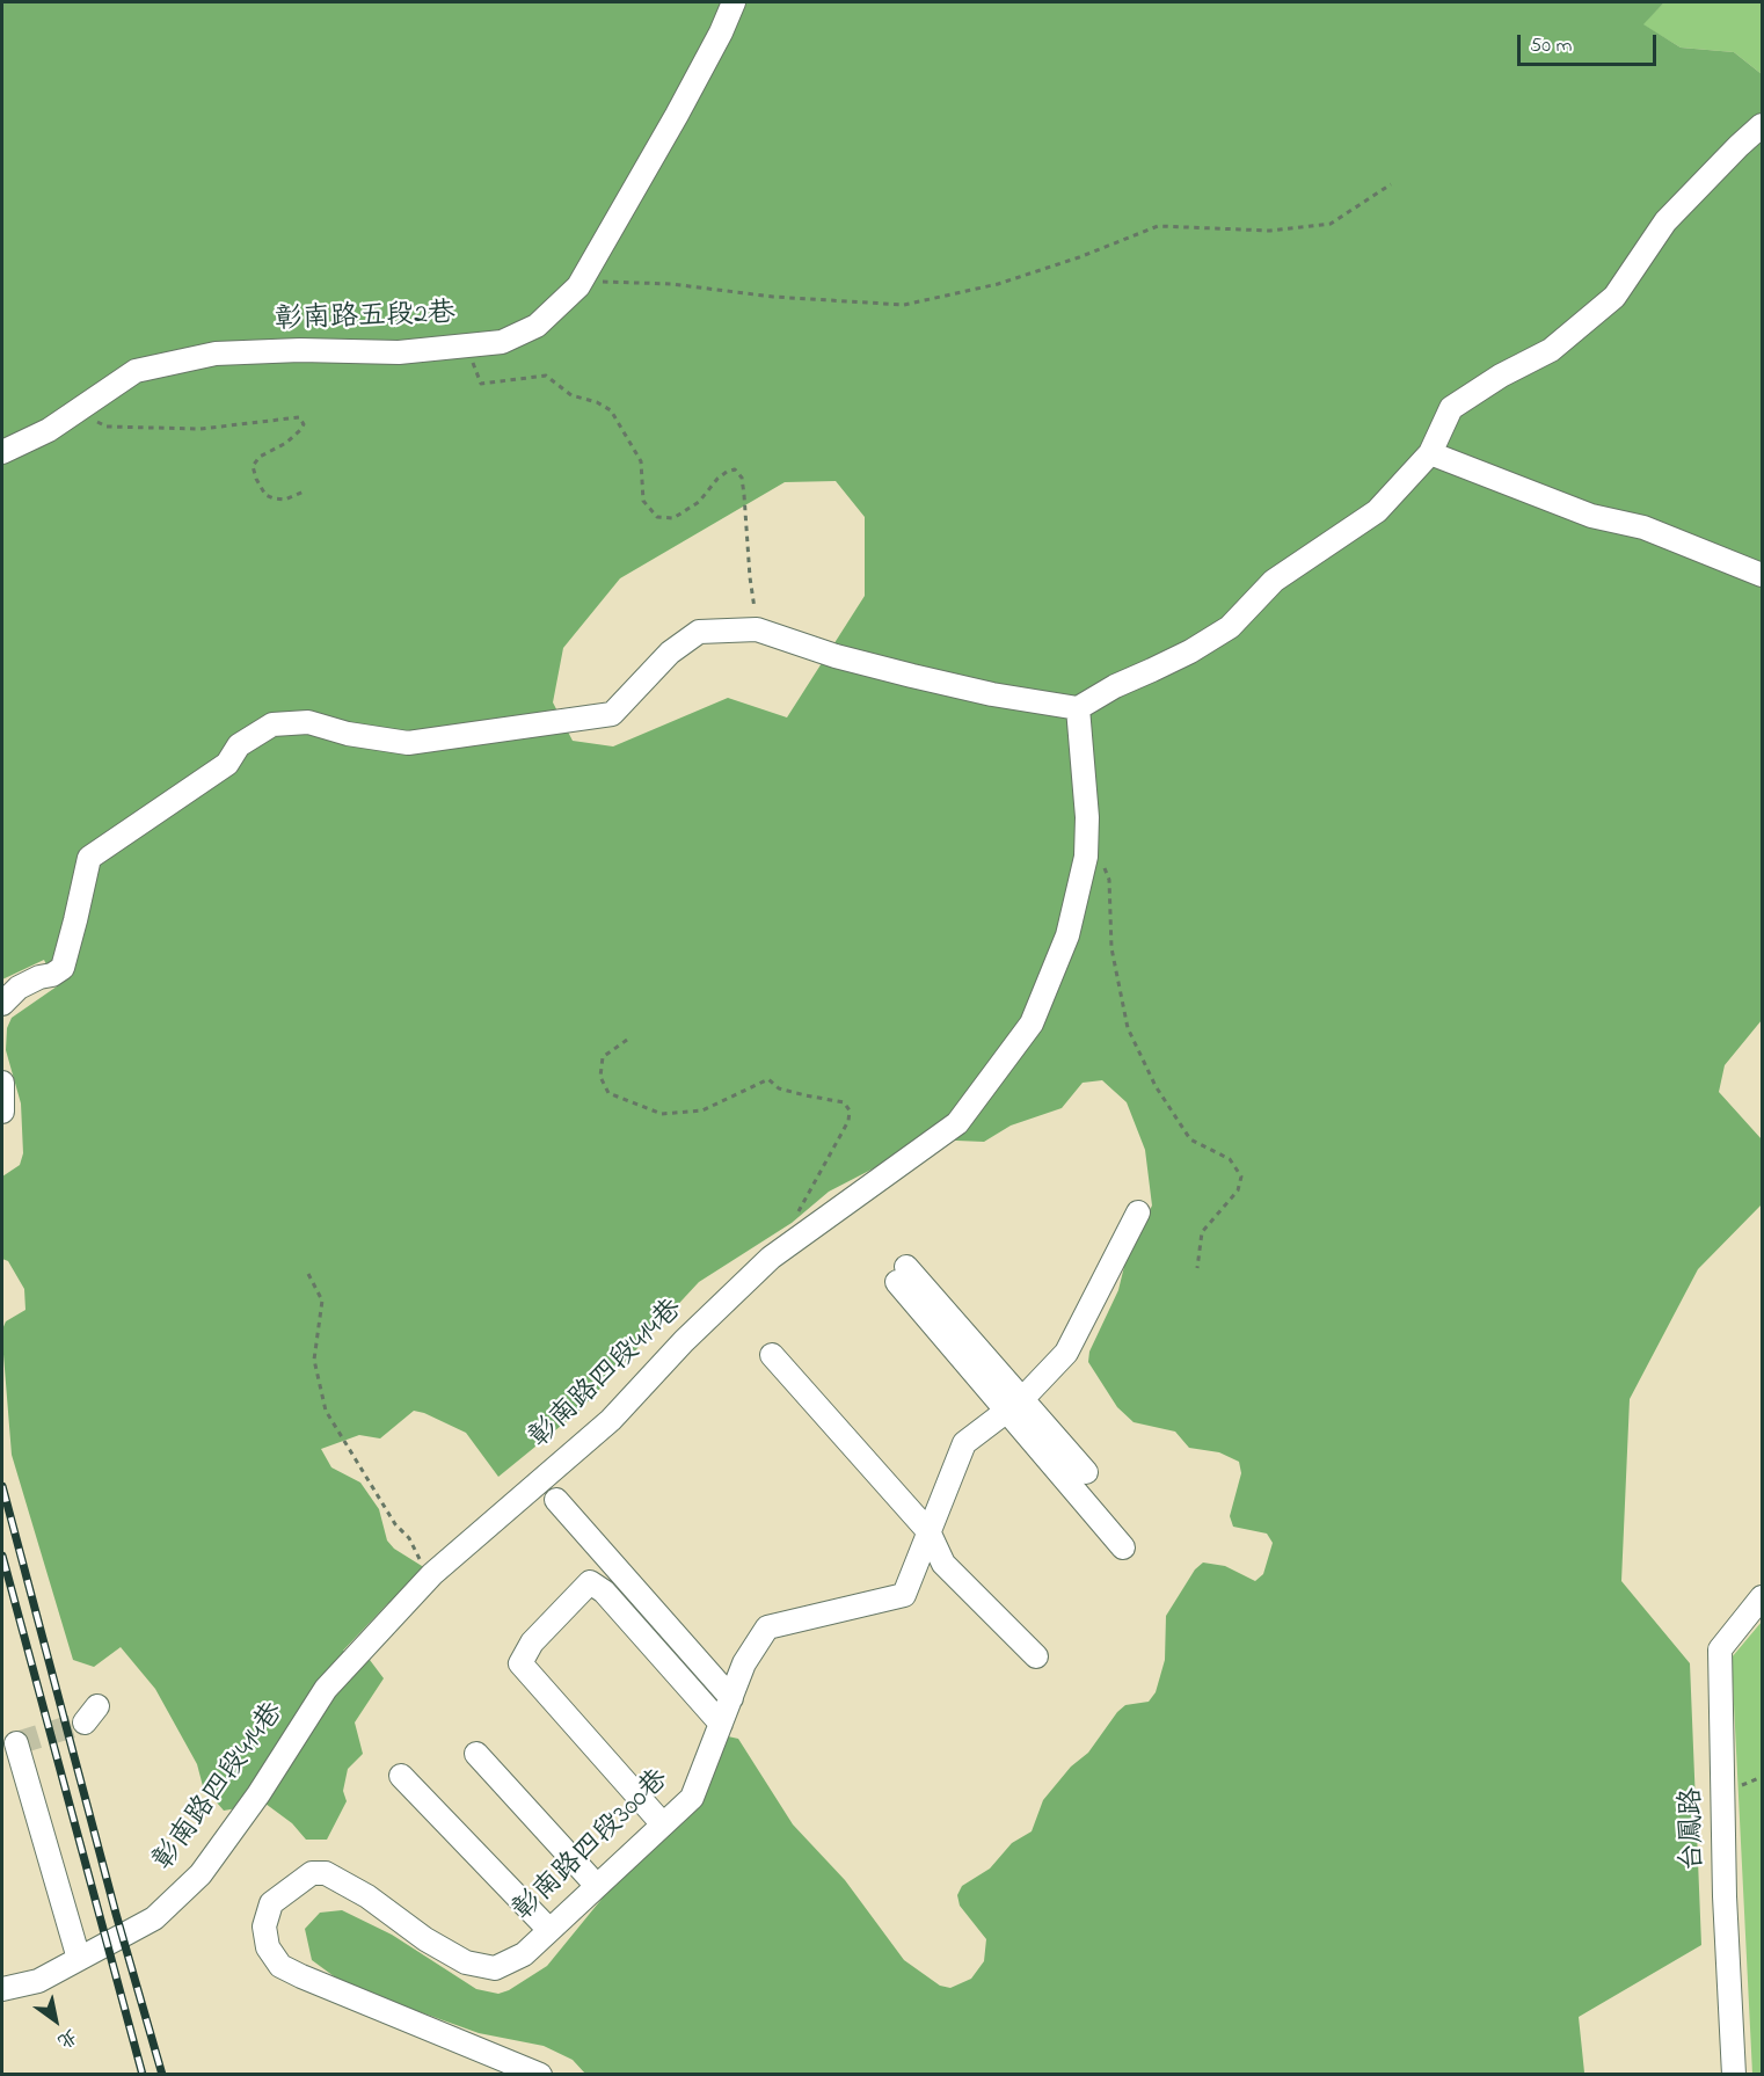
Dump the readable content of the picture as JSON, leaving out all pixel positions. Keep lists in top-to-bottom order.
{
  "streets": {
    "street": [
      "彰南路五段2巷",
      "彰南路四段414巷",
      "台鳳路",
      "彰南路四段300巷"
    ]
  },
  "scale_bar": "50 m",
  "north": "bottom right"
}
